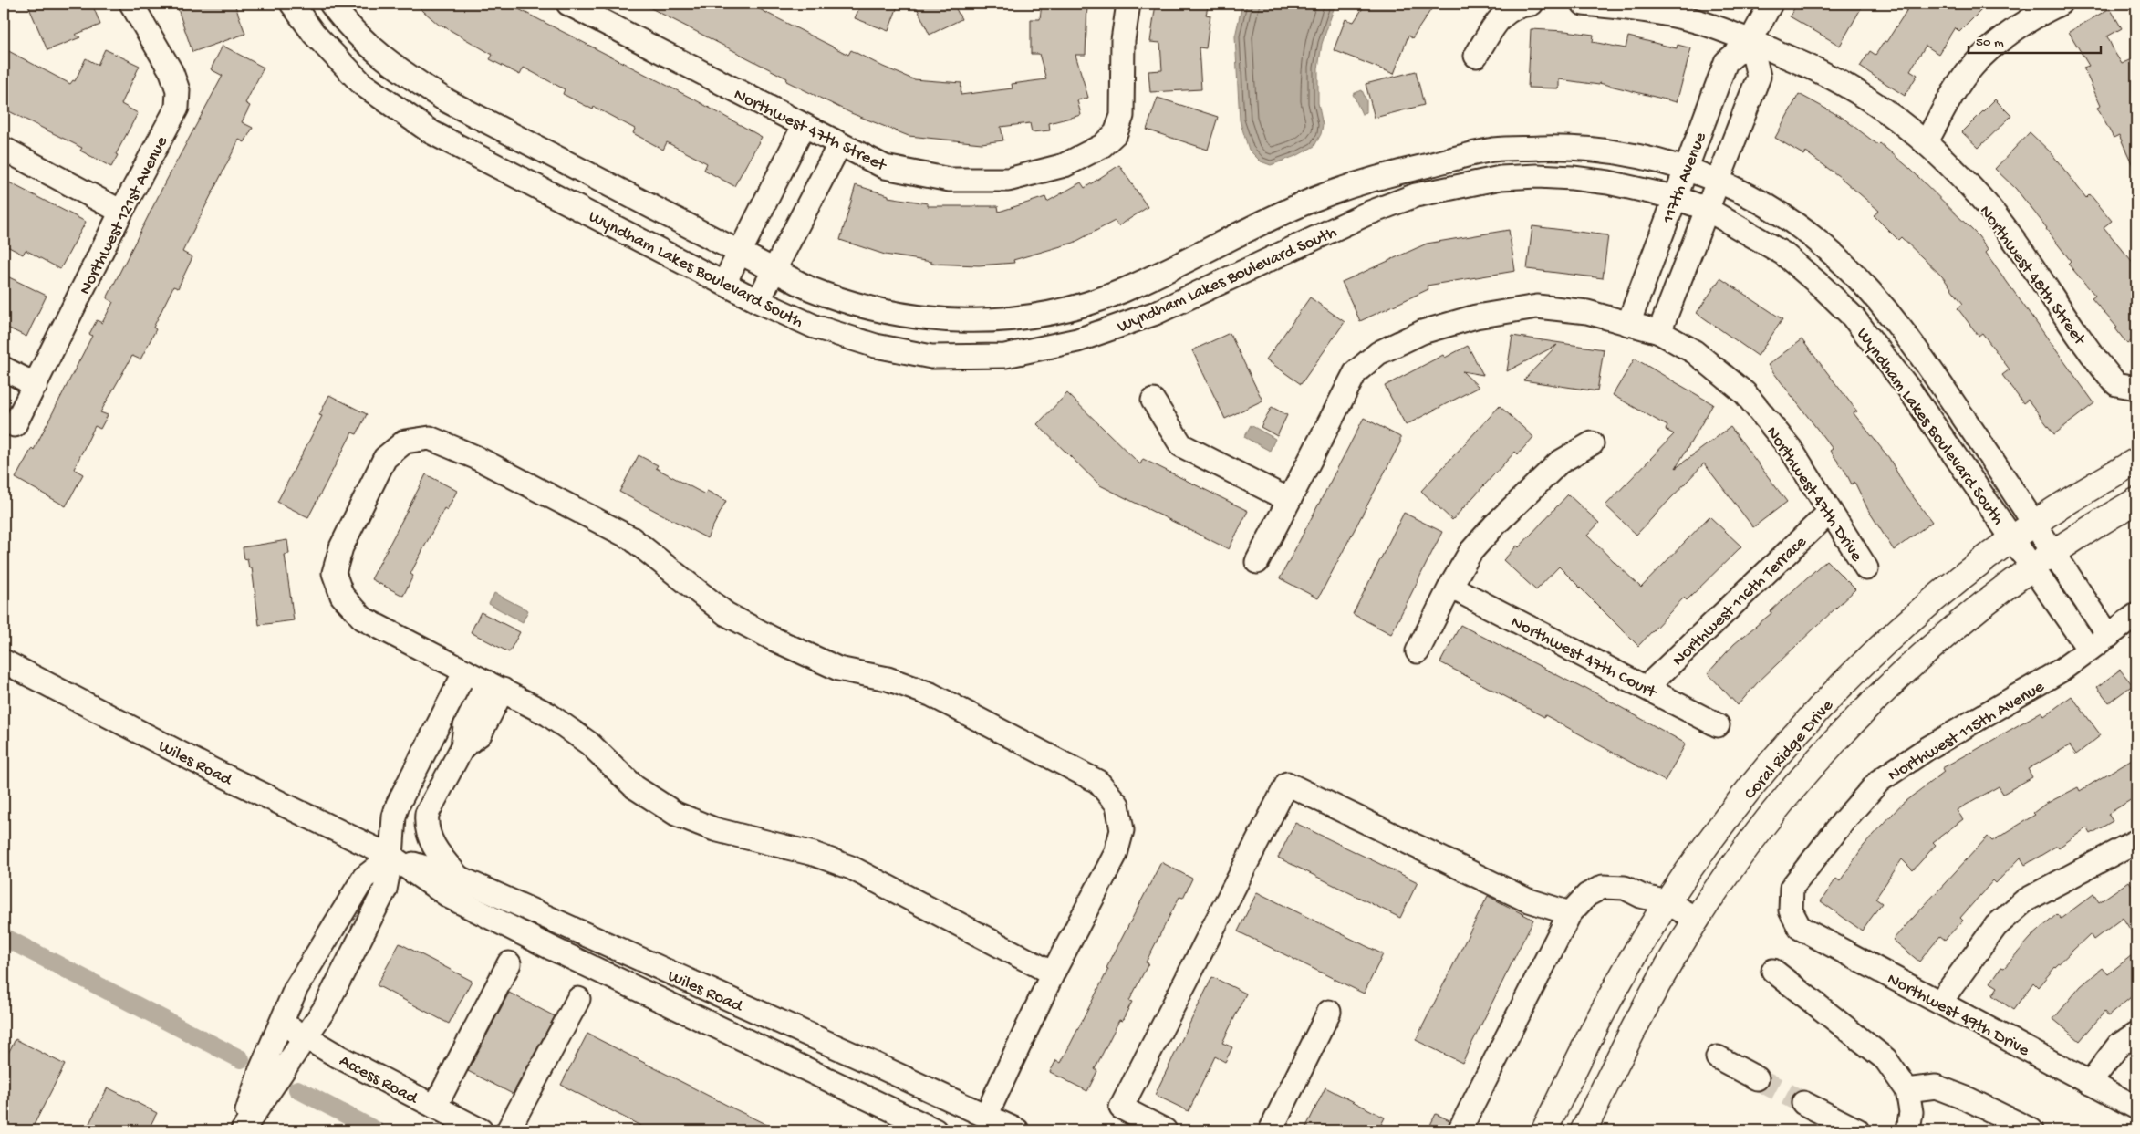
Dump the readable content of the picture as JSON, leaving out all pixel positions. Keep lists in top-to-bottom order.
{
  "streets": {
    "main road": ["Coral Ridge Drive"],
    "street": [
      "Northwest 47th Street",
      "117th Avenue",
      "Northwest 121st Avenue",
      "Wyndham Lakes Boulevard South",
      "Northwest 48th Street",
      "Northwest 47th Drive",
      "Northwest 116th Terrace",
      "Northwest 47th Court",
      "Northwest 115th Avenue",
      "Wiles Road",
      "Northwest 49th Drive",
      "Access Road"
    ]
  },
  "crossings": [
    ["117th Avenue", "Wyndham Lakes Boulevard South"],
    ["117th Avenue", "Northwest 48th Street"],
    ["117th Avenue", "Northwest 47th Drive"],
    ["Wyndham Lakes Boulevard South", "Coral Ridge Drive"],
    ["Northwest 47th Drive", "Northwest 116th Terrace"],
    ["Northwest 116th Terrace", "Northwest 47th Court"],
    ["Northwest 115th Avenue", "Northwest 49th Drive"]
  ],
  "scale_bar": "50 m"
}
